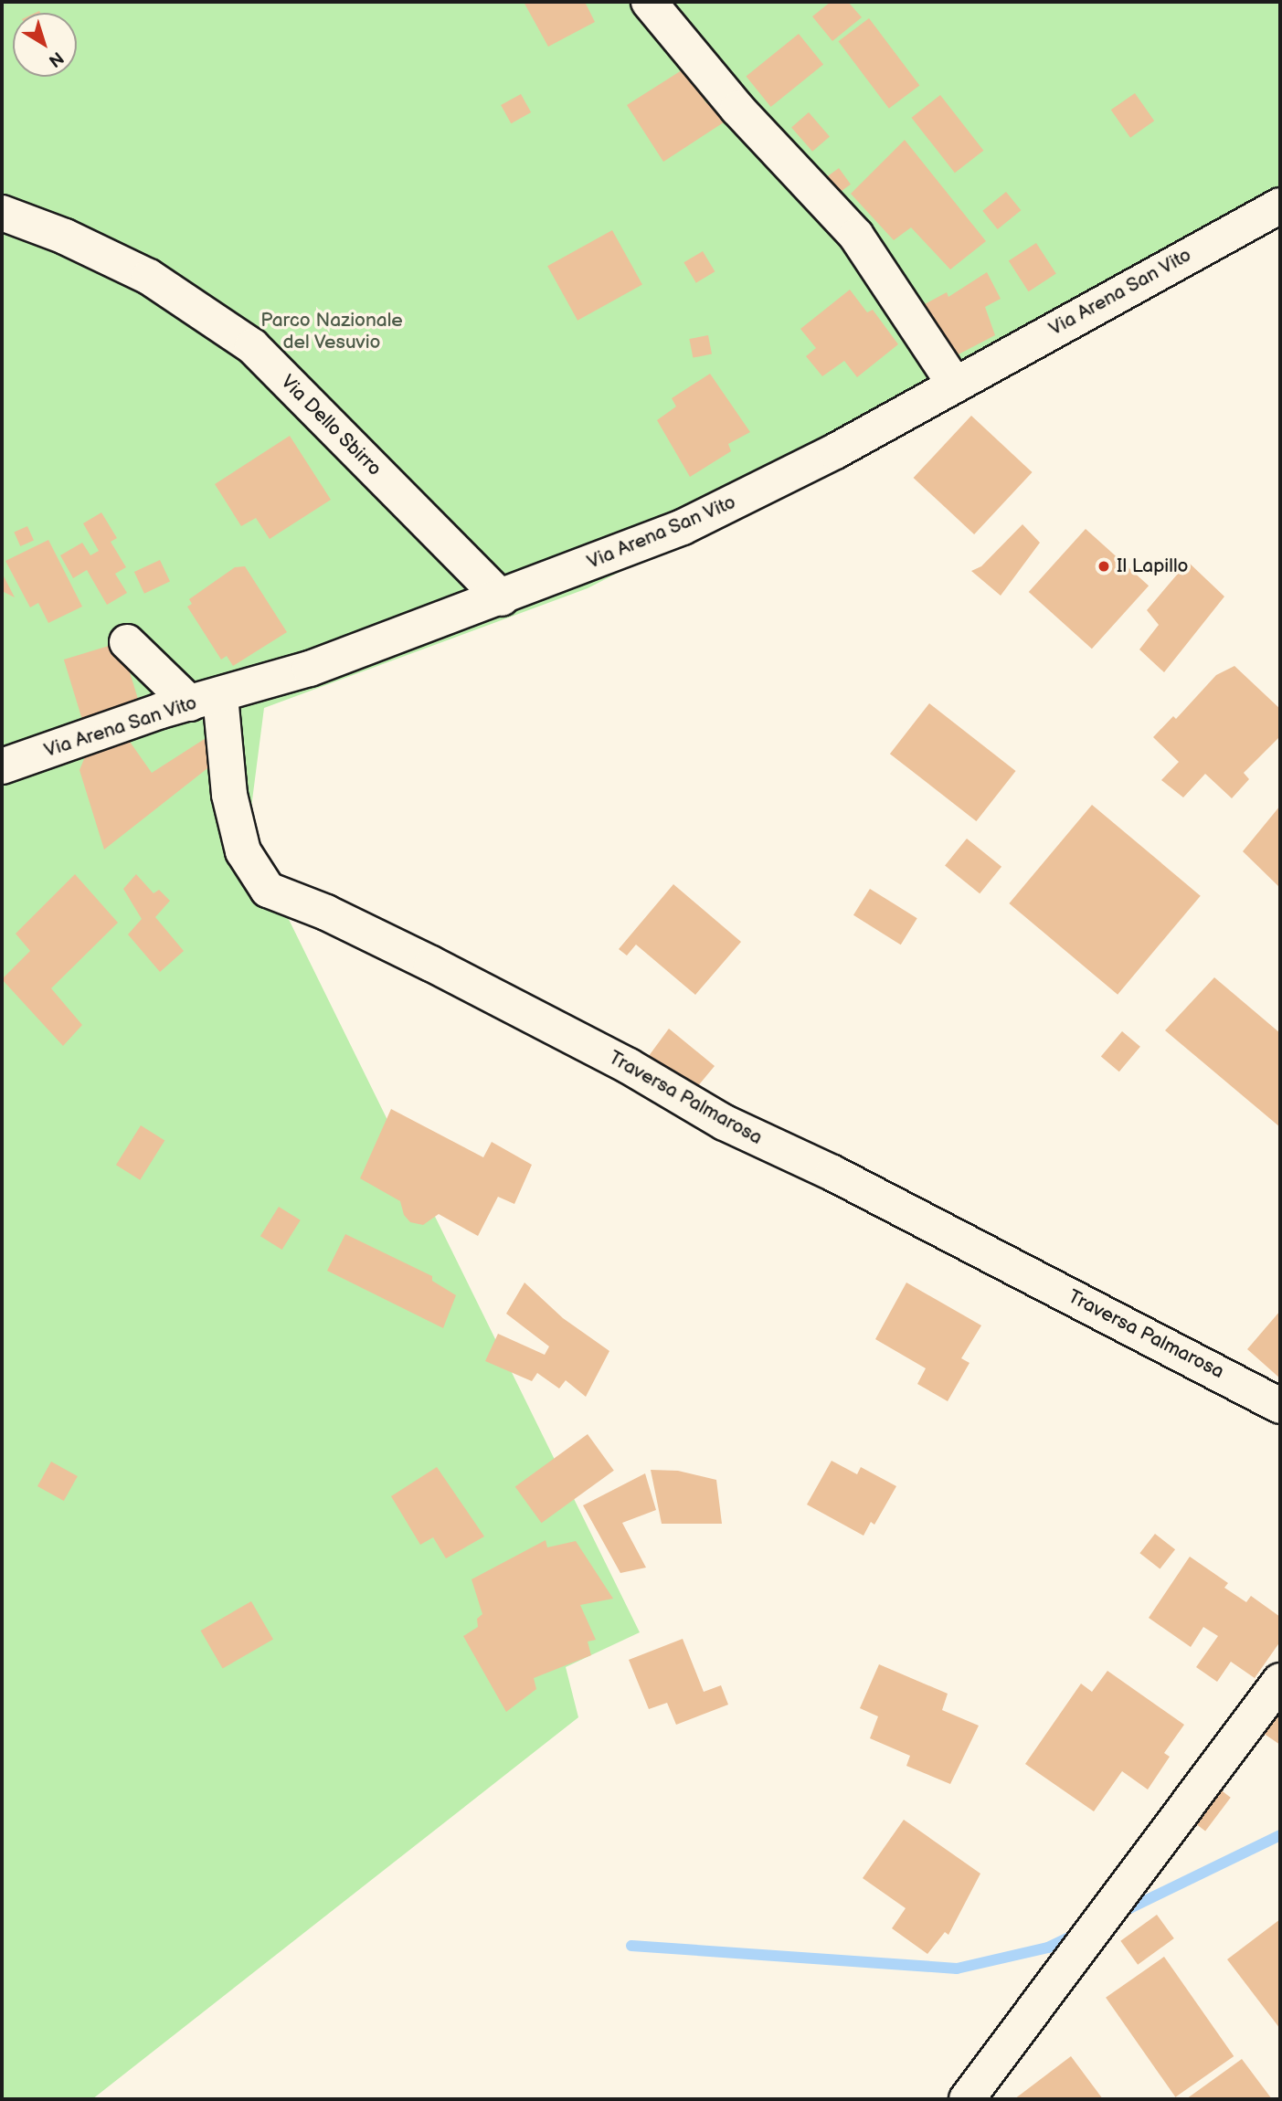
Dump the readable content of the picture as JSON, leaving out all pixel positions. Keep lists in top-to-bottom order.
{
  "streets": {
    "street": ["Via Arena San Vito", "Via Dello Sbirro", "Traversa Palmarosa"]
  },
  "crossings": [
    ["Via Arena San Vito", "Via Dello Sbirro"],
    ["Via Arena San Vito", "Traversa Palmarosa"]
  ],
  "parks": ["Parco Nazionale del Vesuvio"],
  "places": ["Il Lapillo"],
  "north": "bottom right"
}
